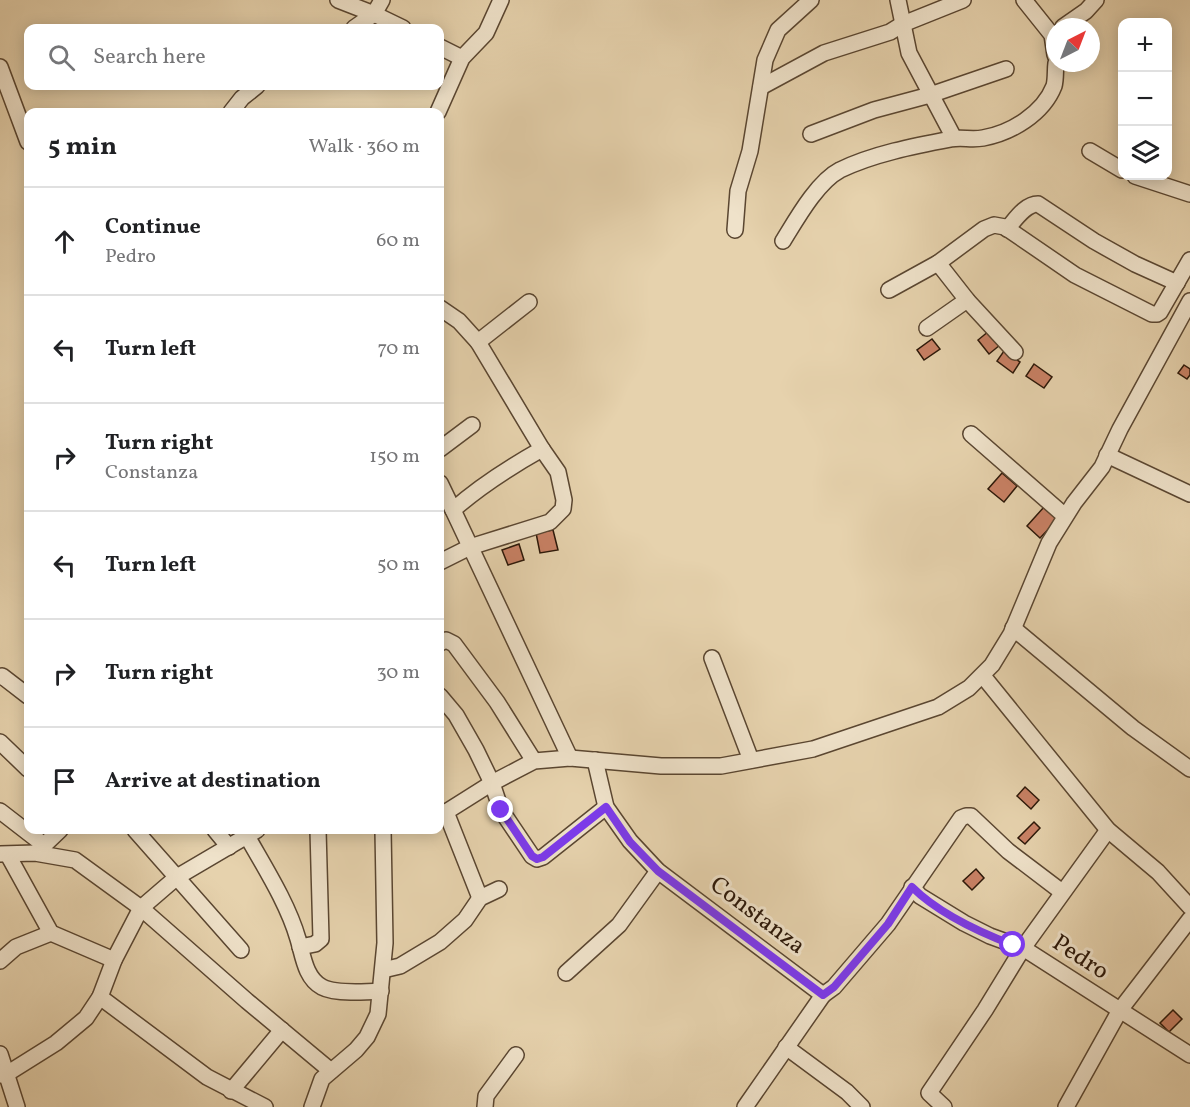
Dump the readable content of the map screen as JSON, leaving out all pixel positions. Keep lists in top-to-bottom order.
{
  "streets": {
    "street": ["Constanza", "Pedro"]
  },
  "north": "top right",
  "page": {
    "map_buttons": ["+", "−"],
    "search": "Search here",
    "heading": ["5 min", "Walk · 360 m"],
    "list": [
      ["Continue", "Pedro", "60 m"],
      ["Turn left", "70 m"],
      ["Turn right", "Constanza", "150 m"],
      ["Turn left", "50 m"],
      ["Turn right", "30 m"],
      "Arrive at destination"
    ]
  }
}
